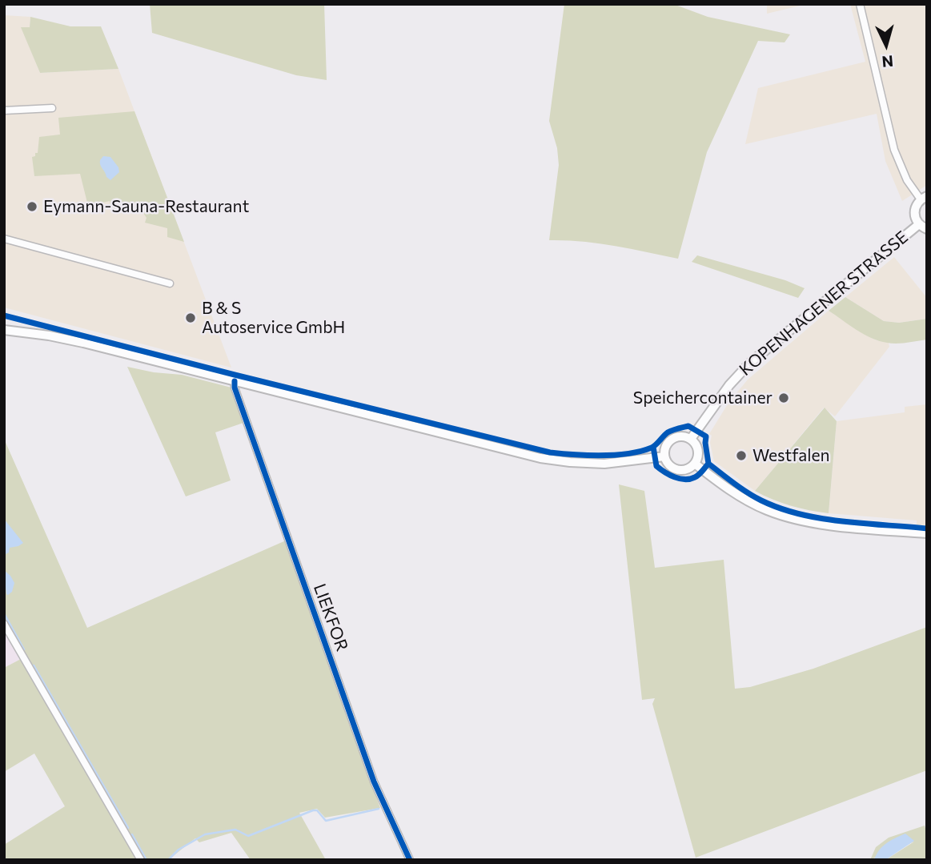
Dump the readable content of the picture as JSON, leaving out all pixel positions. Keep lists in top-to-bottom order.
{
  "streets": {
    "main road": ["KOPENHAGENER STRASSE"],
    "street": ["LIEKFOR"]
  },
  "places": [
    "Eymann-Sauna-Restaurant",
    "B & S Autoservice GmbH",
    "Speichercontainer",
    "Westfalen"
  ],
  "north": "bottom"
}
